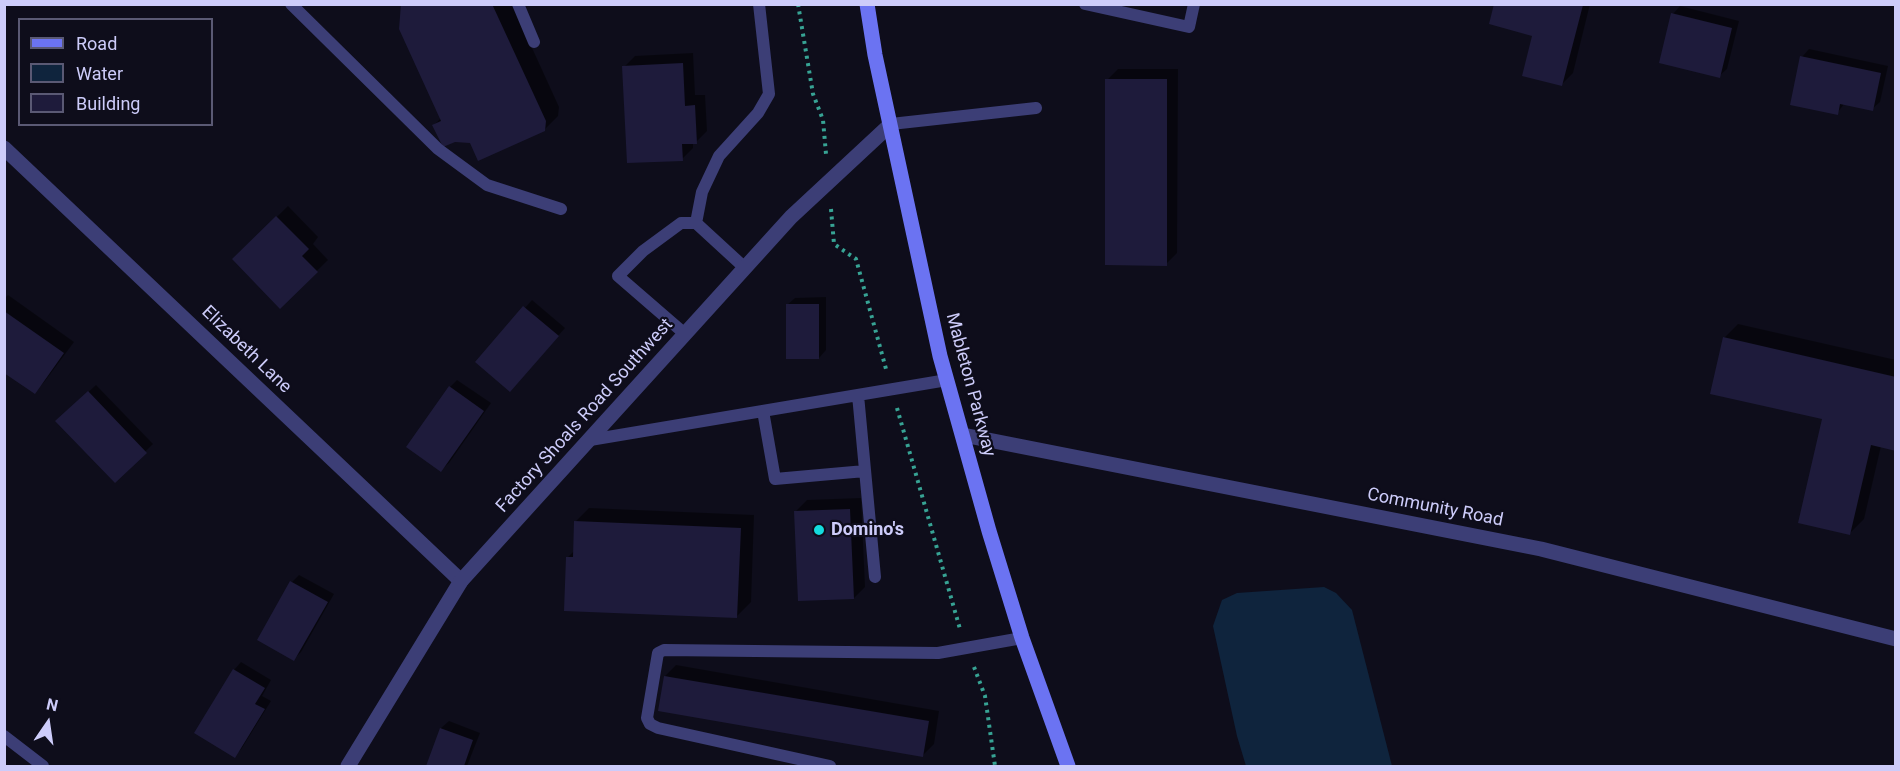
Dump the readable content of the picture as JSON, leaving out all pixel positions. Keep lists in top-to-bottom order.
{
  "streets": {
    "main road": ["Mableton Parkway"],
    "street": ["Elizabeth Lane", "Factory Shoals Road Southwest", "Community Road"]
  },
  "crossings": [
    ["Elizabeth Lane", "Factory Shoals Road Southwest"],
    ["Mableton Parkway", "Factory Shoals Road Southwest"],
    ["Mableton Parkway", "Community Road"]
  ],
  "places": ["Domino's"],
  "legend": ["Road", "Water", "Building"],
  "north": "top"
}
